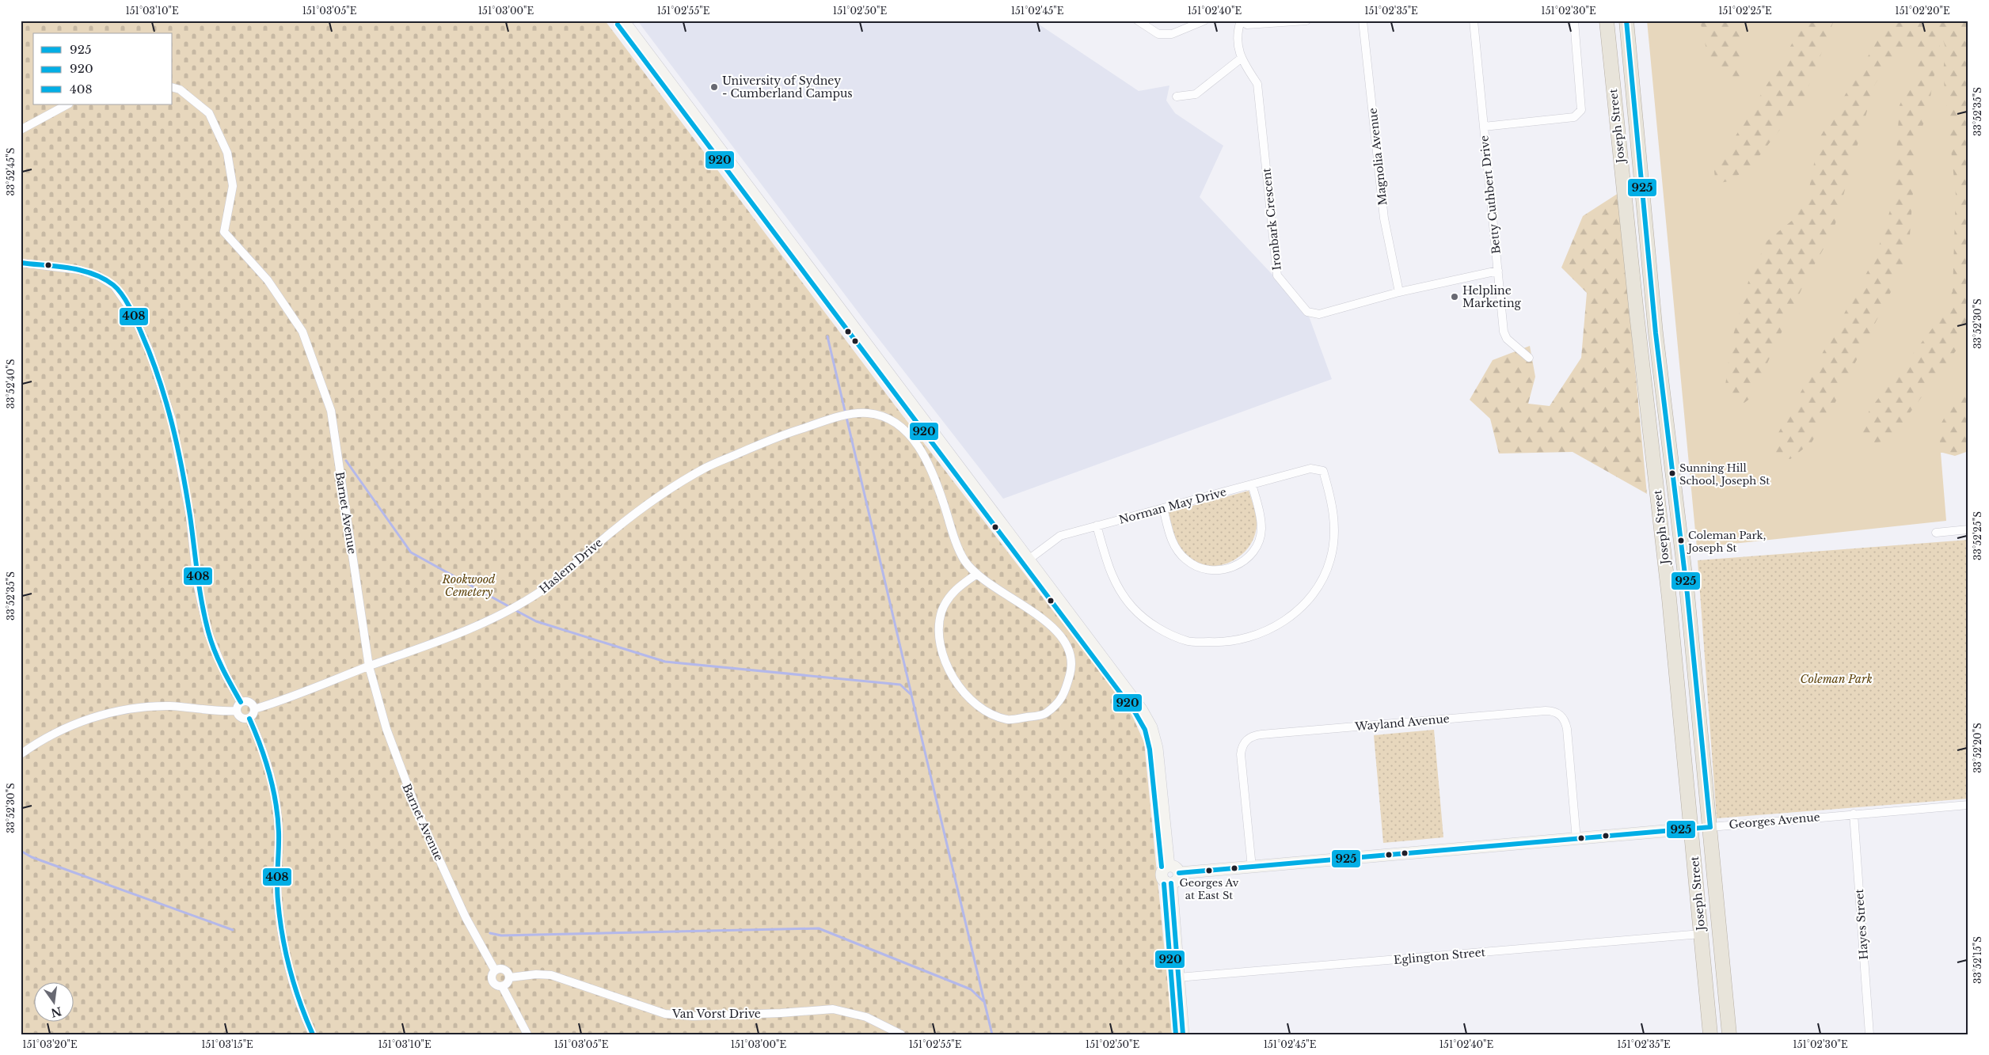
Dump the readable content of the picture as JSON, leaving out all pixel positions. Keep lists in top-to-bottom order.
{
  "streets": {
    "highway": ["Joseph Street", "Georges Avenue"],
    "street": [
      "Magnolia Avenue",
      "Betty Cuthbert Drive",
      "Ironbark Crescent",
      "Norman May Drive",
      "Barnet Avenue",
      "Haslem Drive",
      "Wayland Avenue",
      "Hayes Street",
      "Eglington Street",
      "Van Vorst Drive"
    ]
  },
  "crossings": [
    ["Joseph Street", "Georges Avenue"],
    ["Joseph Street", "Eglington Street"],
    ["Magnolia Avenue", "Ironbark Crescent"],
    ["Betty Cuthbert Drive", "Ironbark Crescent"],
    ["Barnet Avenue", "Haslem Drive"],
    ["Barnet Avenue", "Van Vorst Drive"],
    ["Wayland Avenue", "Georges Avenue"],
    ["Georges Avenue", "Hayes Street"]
  ],
  "parks": ["Rookwood Cemetery", "Coleman Park"],
  "places": [
    "University of Sydney - Cumberland Campus",
    "Helpline Marketing",
    "Sunning Hill School, Joseph St",
    "Coleman Park, Joseph St",
    "Georges Av at East St"
  ],
  "lines": ["transit line 925", "transit line 920", "transit line 408"],
  "legend": ["925", "920", "408"],
  "north": "bottom",
  "coordinates": [
    "151°03'10\"E",
    "151°03'05\"E",
    "151°03'00\"E",
    "151°02'55\"E",
    "151°02'50\"E",
    "151°02'45\"E",
    "151°02'40\"E",
    "151°02'35\"E",
    "151°02'30\"E",
    "151°02'25\"E",
    "151°02'20\"E",
    "33°52'35\"S",
    "33°52'45\"S",
    "33°52'30\"S",
    "33°52'40\"S",
    "33°52'25\"S",
    "33°52'20\"S",
    "33°52'15\"S",
    "151°03'20\"E",
    "151°03'15\"E"
  ]
}
